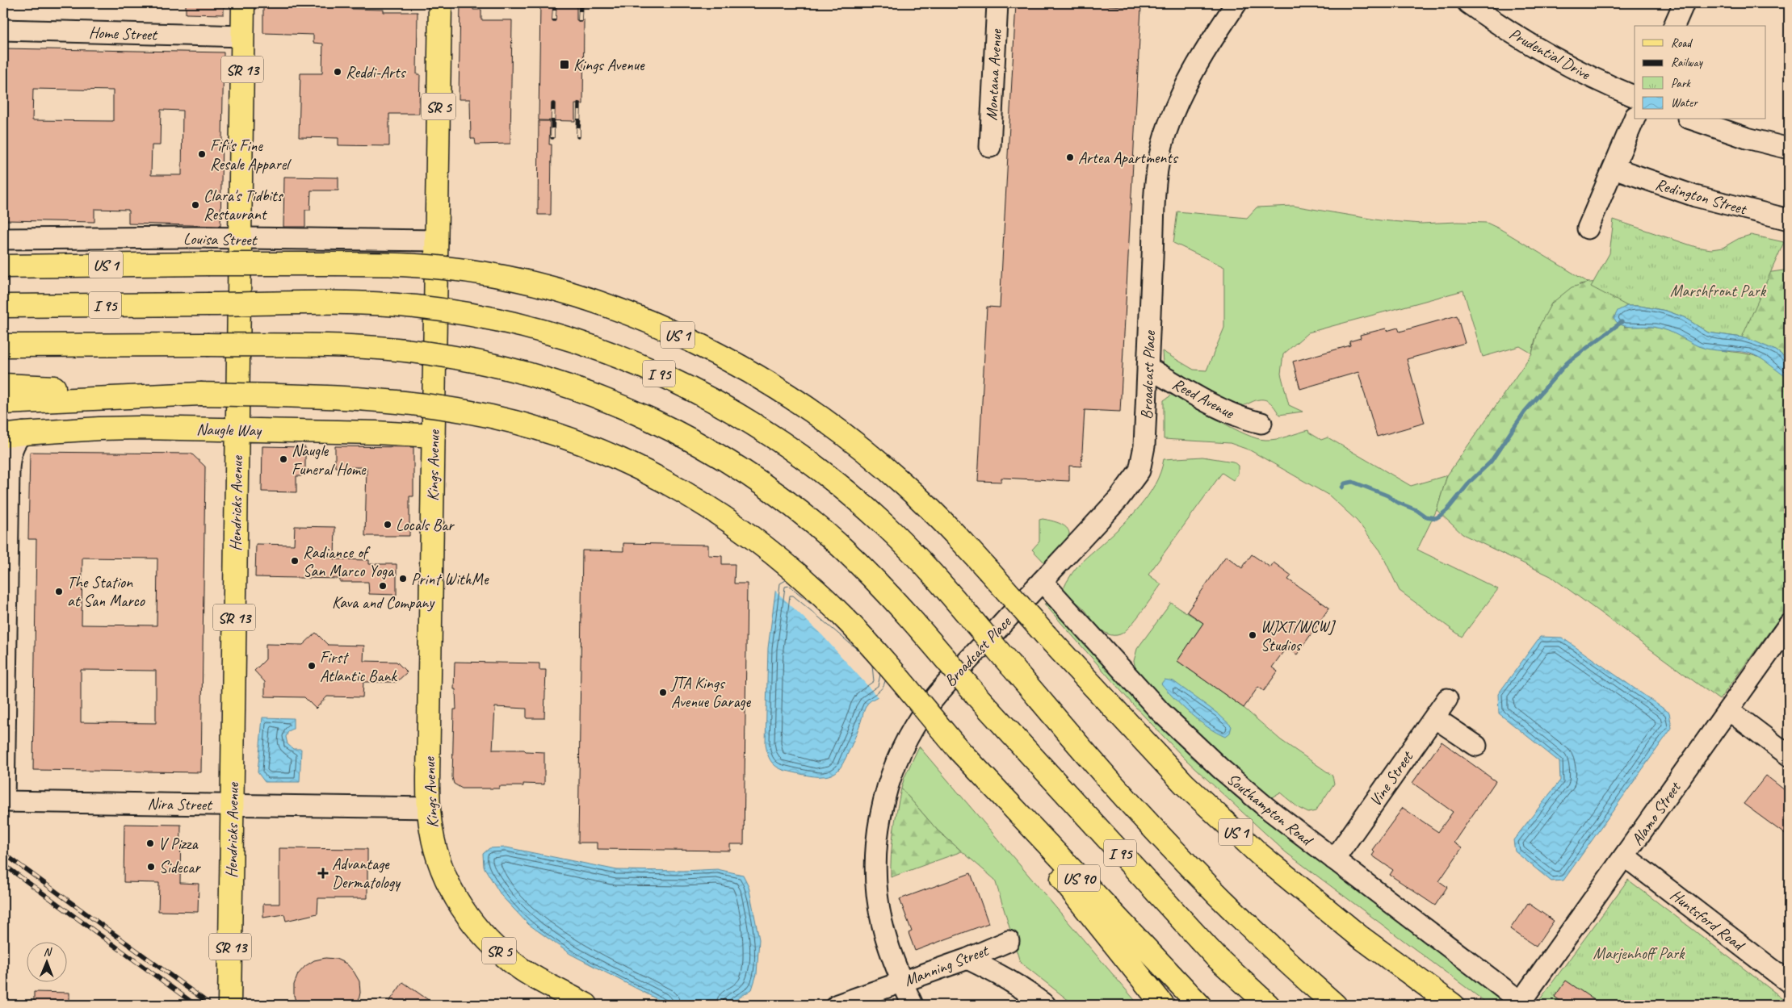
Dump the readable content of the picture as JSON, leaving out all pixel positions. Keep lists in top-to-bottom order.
{
  "streets": {
    "main road": [
      "SR 13",
      "SR 5",
      "US 1",
      "I 95",
      "Naugle Way",
      "Kings Avenue",
      "Hendricks Avenue",
      "US 90"
    ],
    "street": [
      "Home Street",
      "Prudential Drive",
      "Montana Avenue",
      "Redington Street",
      "Louisa Street",
      "Broadcast Place",
      "Reed Avenue",
      "Vine Street",
      "Nira Street",
      "Southampton Road",
      "Alamo Street",
      "Huntsford Road",
      "Manning Street"
    ]
  },
  "crossings": [
    ["Home Street", "Hendricks Avenue"],
    ["Louisa Street", "Kings Avenue"],
    ["Louisa Street", "Hendricks Avenue"],
    ["Broadcast Place", "Reed Avenue"],
    ["Broadcast Place", "Southampton Road"],
    ["Broadcast Place", "Manning Street"],
    ["Naugle Way", "Kings Avenue"],
    ["Naugle Way", "Hendricks Avenue"],
    ["Kings Avenue", "Nira Street"],
    ["Hendricks Avenue", "Nira Street"],
    ["Vine Street", "Southampton Road"],
    ["Southampton Road", "Alamo Street"],
    ["Alamo Street", "Huntsford Road"]
  ],
  "parks": ["Marshfront Park", "Marjenhoff Park"],
  "places": {
    "transit": ["Kings Avenue"],
    "other": [
      "Reddi-Arts",
      "Fifi's Fine Resale Apparel",
      "Artea Apartments",
      "Clara's Tidbits Restaurant",
      "Naugle Funeral Home",
      "Locals Bar",
      "Radiance of San Marco Yoga",
      "Print WithMe",
      "Kava and Company",
      "The Station at San Marco",
      "WJXT/WCWJ Studios",
      "First Atlantic Bank",
      "JTA Kings Avenue Garage",
      "V Pizza",
      "Sidecar"
    ],
    "health": ["Advantage Dermatology"]
  },
  "legend": [
    "Road",
    "Railway",
    "Park",
    "Water"
  ],
  "north": "top"
}
